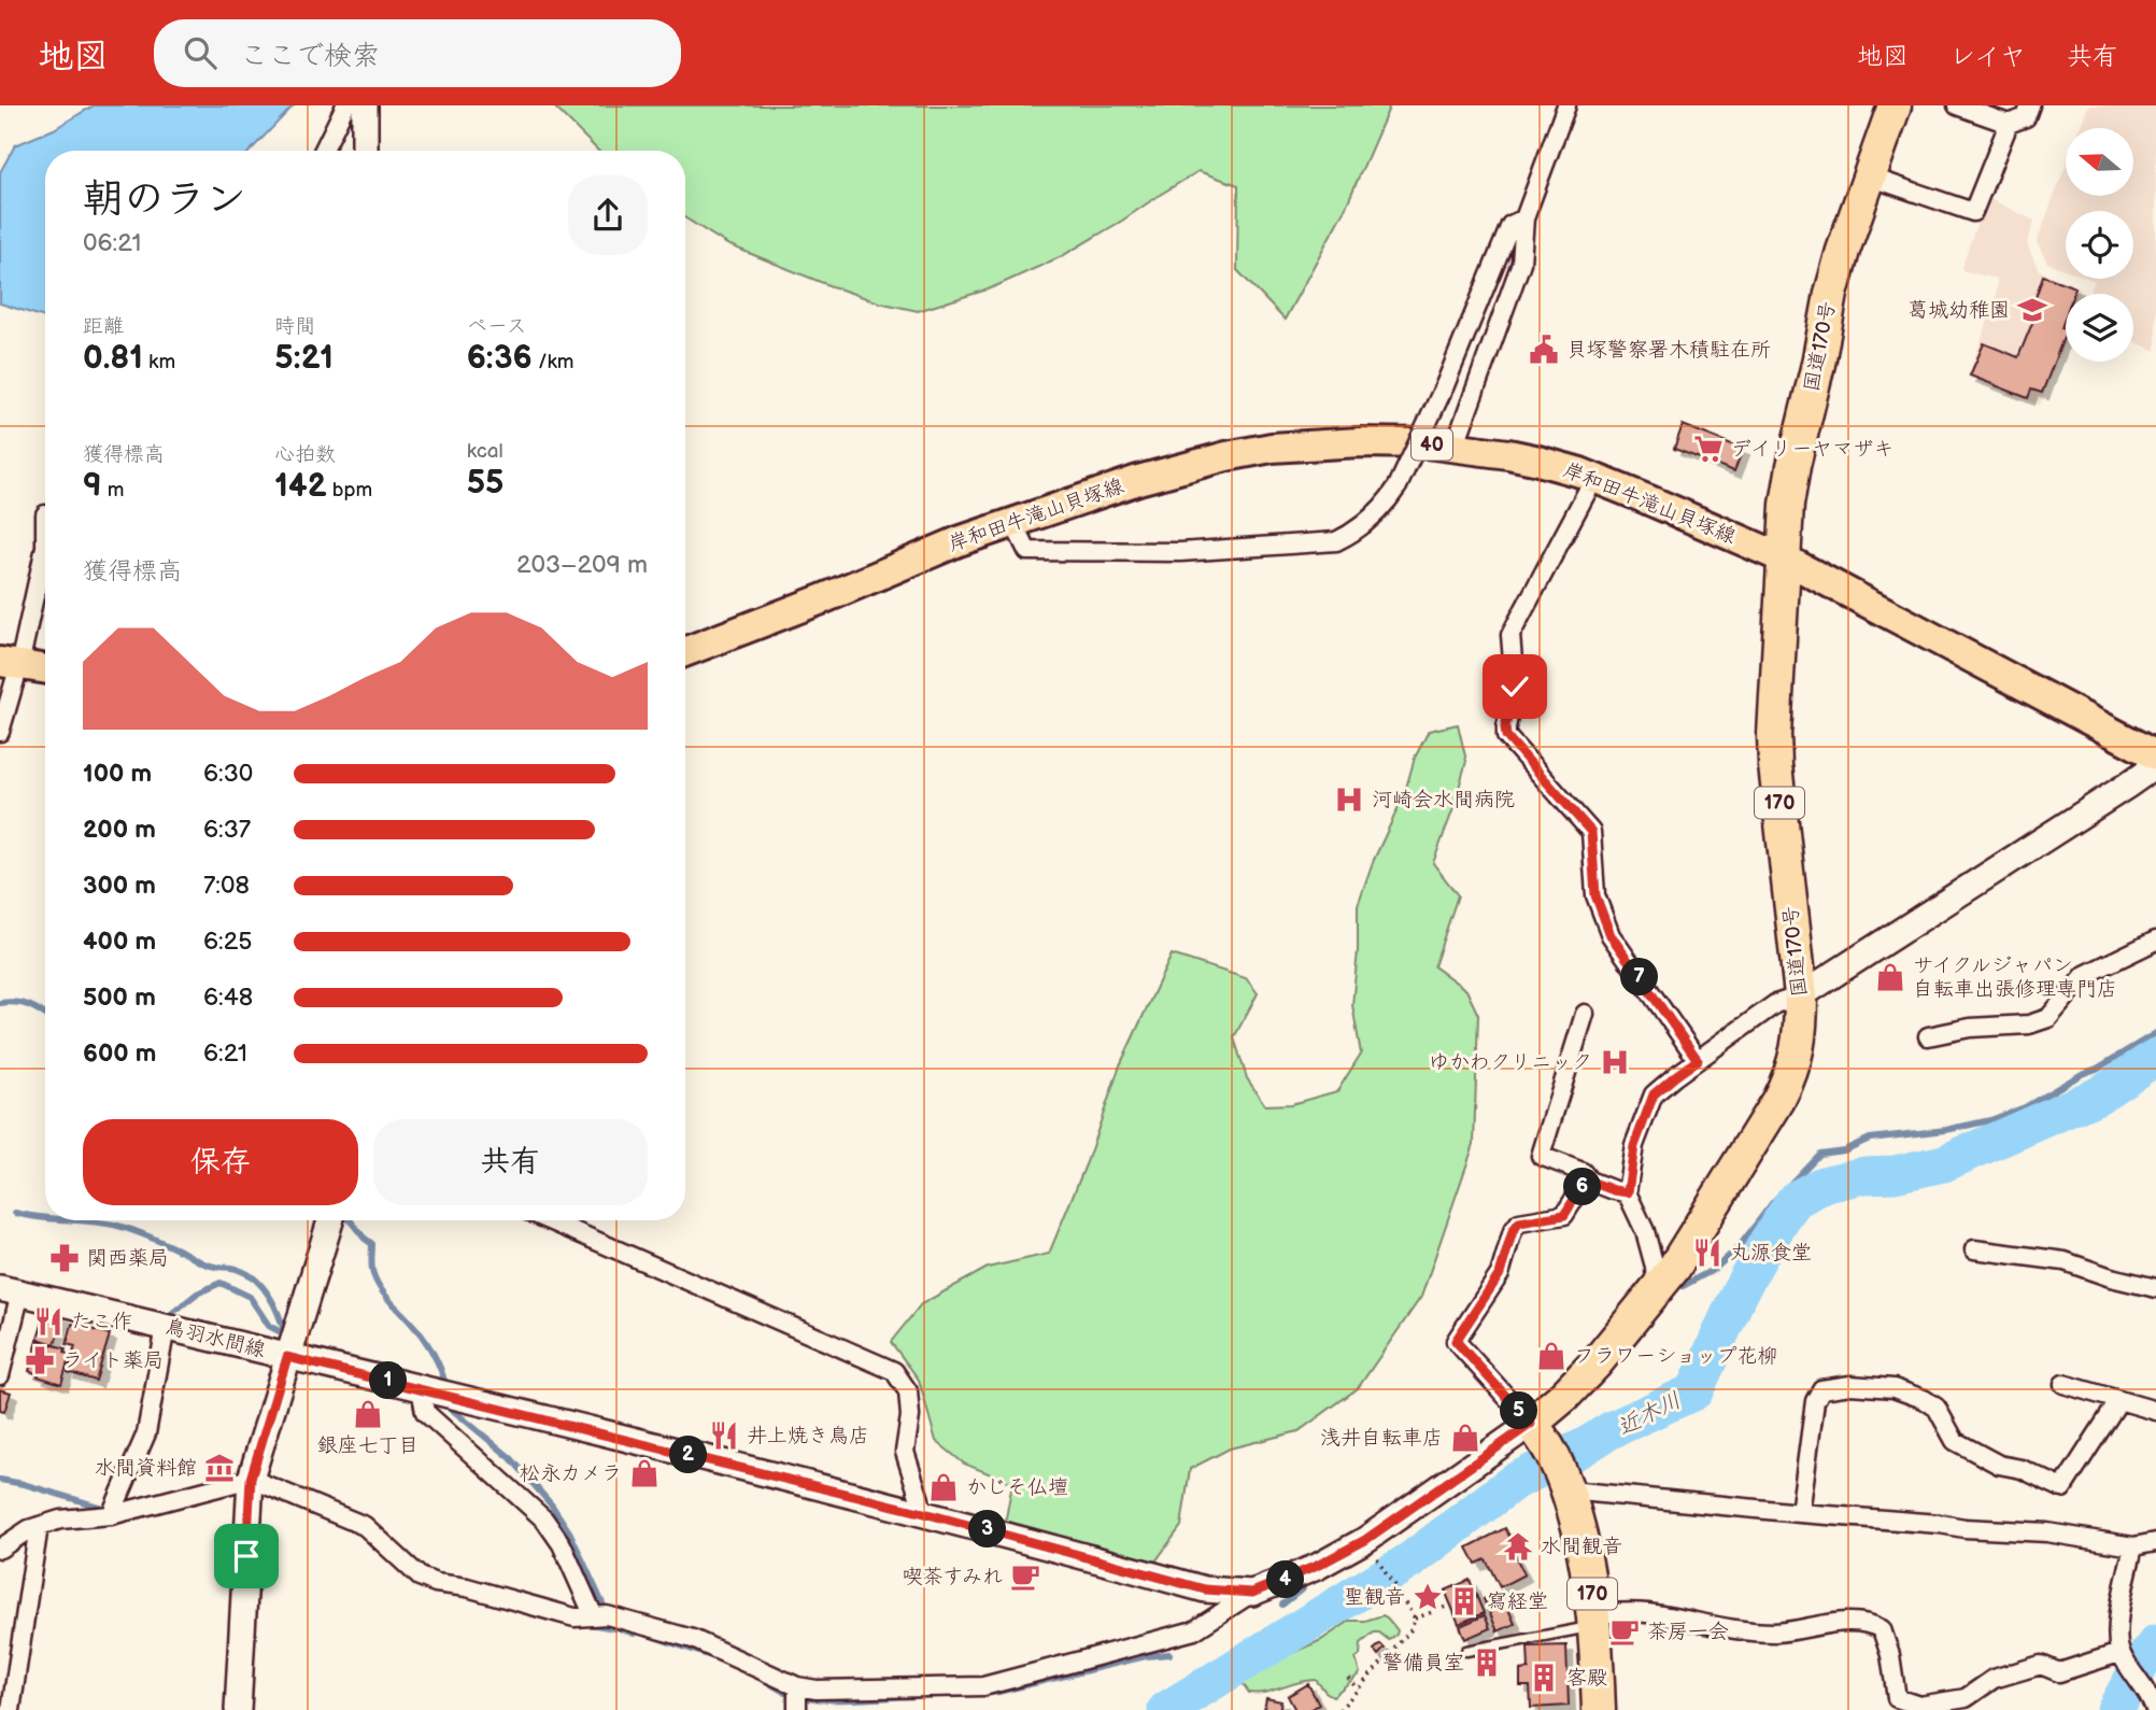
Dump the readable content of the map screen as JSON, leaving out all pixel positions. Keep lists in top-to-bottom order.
{
  "streets": {
    "highway": ["国道170号", "170"],
    "main road": ["40", "岸和田牛滝山貝塚線"],
    "street": ["鳥羽水間線"]
  },
  "crossings": [
    ["国道170号", "岸和田牛滝山貝塚線"],
    ["国道170号", "170"],
    ["国道170号", "鳥羽水間線"],
    ["170", "鳥羽水間線"]
  ],
  "water": ["近木川"],
  "places": {
    "school or university": ["葛城幼稚園"],
    "public building": ["貝塚警察署木積駐在所"],
    "supermarket": ["デイリーヤマザキ"],
    "hospital": ["河崎会水間病院", "ゆかわクリニック"],
    "shop": [
      "サイクルジャパン 自転車出張修理専門店",
      "フラワーショップ花柳",
      "銀座七丁目",
      "浅井自転車店",
      "松永カメラ",
      "かじそ仏壇"
    ],
    "restaurant": ["丸源食堂", "たこ作", "井上焼き鳥店"],
    "pharmacy": ["関西薬局", "ライト薬局"],
    "museum": ["水間資料館"],
    "temple": ["水間観音"],
    "cafe": ["喫茶すみれ", "茶房一会"],
    "place": ["聖観音"],
    "building": ["寫経堂", "警備員室", "客殿"]
  },
  "north": "left",
  "page": {
    "header": "地図",
    "search": "ここで検索",
    "nav": ["地図", "レイヤ", "共有"],
    "heading": ["朝のラン", "06:21"],
    "stats": [
      ["距離", "0.81 km"],
      ["時間", "5:21"],
      ["ペース", "6:36 /km"],
      ["獲得標高", "9 m"],
      ["心拍数", "142 bpm"],
      ["kcal", "55"]
    ],
    "chart": ["獲得標高", "203–209 m"],
    "list": [
      {
        "name": "100 m",
        "note": "6:30"
      },
      {
        "name": "200 m",
        "note": "6:37"
      },
      {
        "name": "300 m",
        "note": "7:08"
      },
      {
        "name": "400 m",
        "note": "6:25"
      },
      {
        "name": "500 m",
        "note": "6:48"
      },
      {
        "name": "600 m",
        "note": "6:21"
      }
    ],
    "pins": [
      "7",
      "6",
      "1",
      "5",
      "2",
      "3",
      "4"
    ],
    "buttons": ["保存", "共有"]
  }
}
